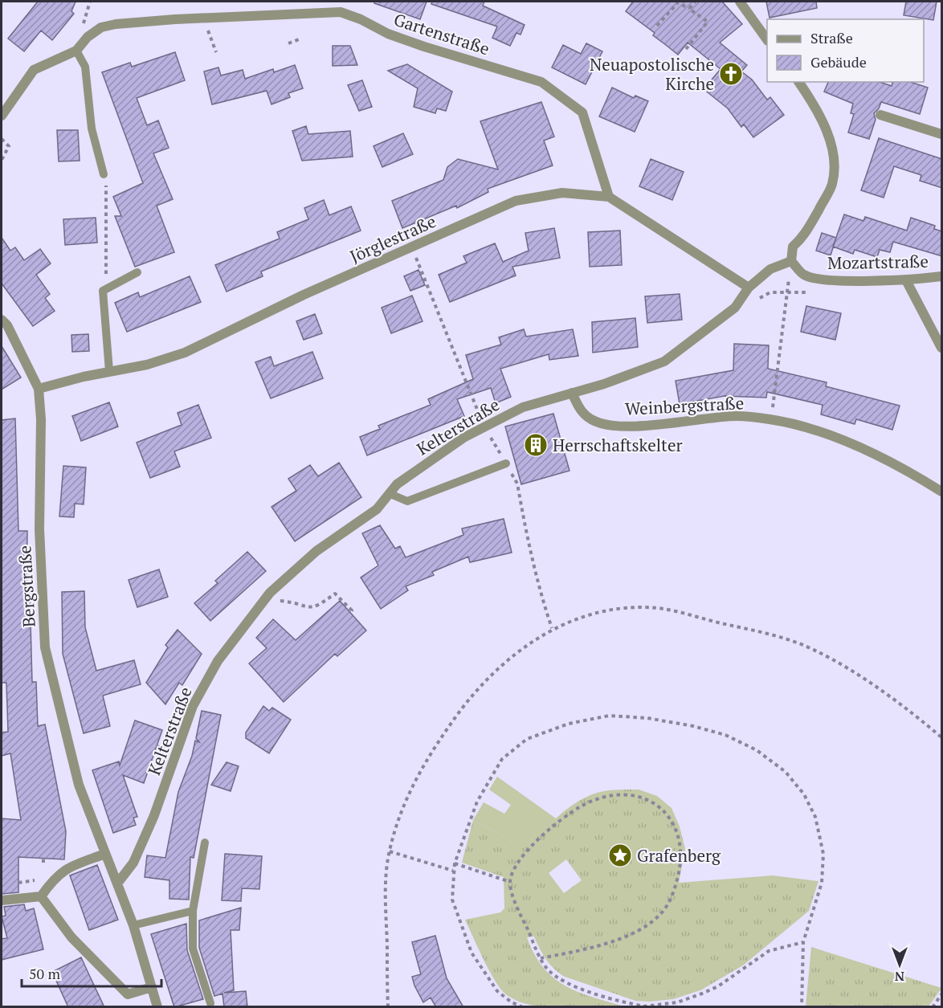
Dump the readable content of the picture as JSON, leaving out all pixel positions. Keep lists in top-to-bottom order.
{
  "streets": {
    "street": [
      "Gartenstraße",
      "Jörglestraße",
      "Mozartstraße",
      "Weinbergstraße",
      "Kelterstraße",
      "Bergstraße"
    ]
  },
  "crossings": [
    ["Gartenstraße", "Jörglestraße"],
    ["Jörglestraße", "Kelterstraße"],
    ["Jörglestraße", "Bergstraße"],
    ["Mozartstraße", "Kelterstraße"],
    ["Weinbergstraße", "Kelterstraße"],
    ["Kelterstraße", "Bergstraße"]
  ],
  "places": {
    "church": ["Neuapostolische Kirche"],
    "building": ["Herrschaftskelter"],
    "place": ["Grafenberg"]
  },
  "legend": ["Straße", "Gebäude"],
  "scale_bar": "50 m",
  "north": "bottom"
}
